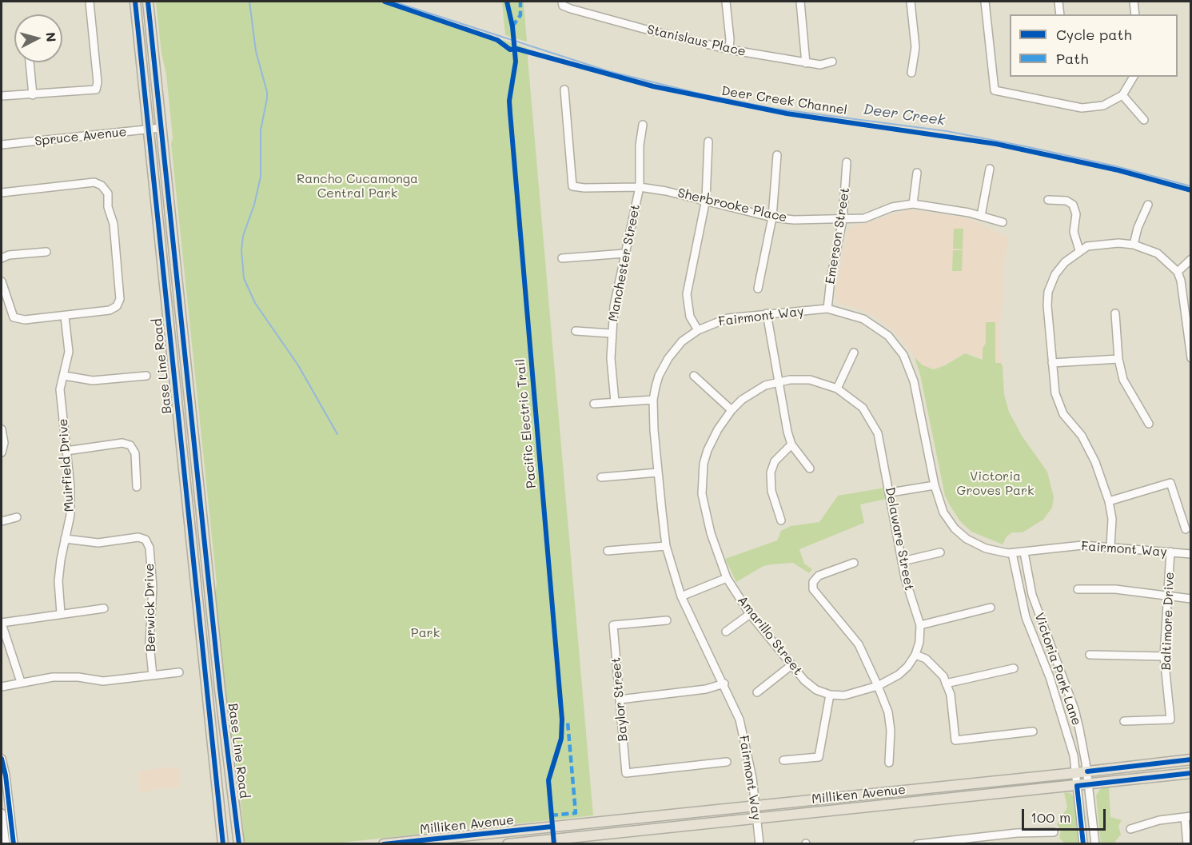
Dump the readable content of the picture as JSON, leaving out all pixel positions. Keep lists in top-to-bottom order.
{
  "streets": {
    "main road": ["Base Line Road", "Milliken Avenue"],
    "street": [
      "Stanislaus Place",
      "Spruce Avenue",
      "Sherbrooke Place",
      "Emerson Street",
      "Manchester Street",
      "Fairmont Way",
      "Muirfield Drive",
      "Delaware Street",
      "Berwick Drive",
      "Baltimore Drive",
      "Amarillo Street",
      "Victoria Park Lane",
      "Baylor Street"
    ],
    "cycle path": ["Deer Creek Channel", "Pacific Electric Trail"]
  },
  "crossings": [
    ["Spruce Avenue", "Base Line Road"],
    ["Sherbrooke Place", "Emerson Street"],
    ["Sherbrooke Place", "Manchester Street"],
    ["Emerson Street", "Fairmont Way"],
    ["Fairmont Way", "Baltimore Drive"],
    ["Fairmont Way", "Victoria Park Lane"],
    ["Fairmont Way", "Milliken Avenue"],
    ["Muirfield Drive", "Berwick Drive"],
    ["Delaware Street", "Amarillo Street"],
    ["Victoria Park Lane", "Milliken Avenue"]
  ],
  "water": ["Deer Creek"],
  "parks": ["Rancho Cucamonga Central Park", "Victoria Groves Park", "Park"],
  "legend": ["Cycle path", "Path"],
  "scale_bar": "100 m",
  "north": "right"
}
